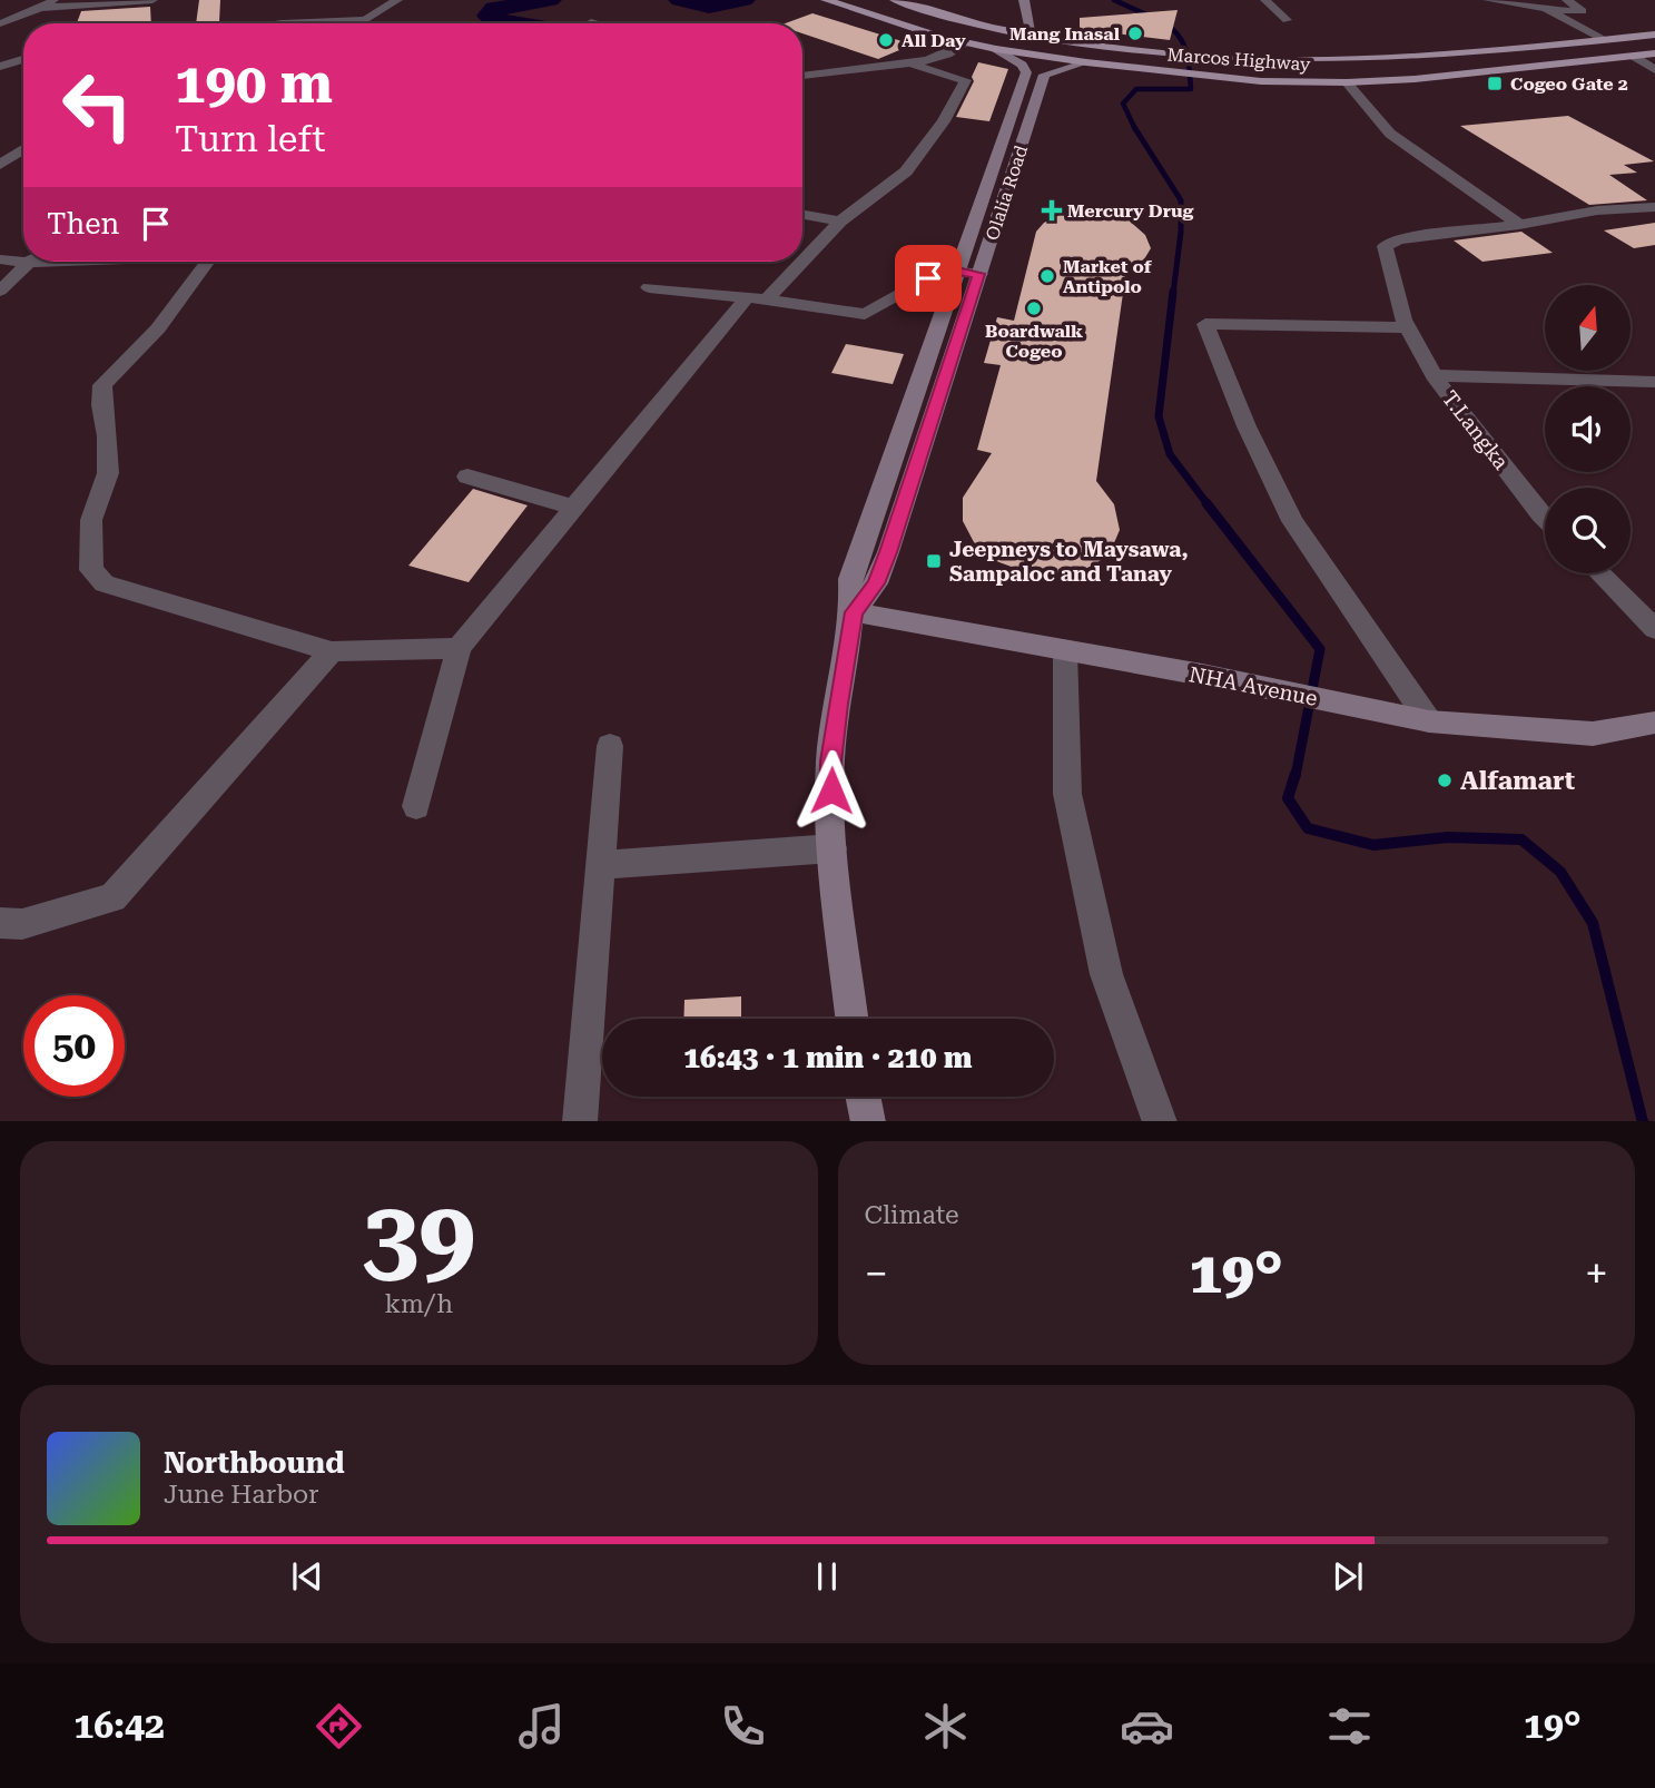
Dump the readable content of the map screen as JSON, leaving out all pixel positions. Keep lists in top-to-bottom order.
{
  "streets": {
    "main road": ["Marcos Highway", "Olalia Road", "NHA Avenue"],
    "street": ["T.Langka"]
  },
  "crossings": [
    ["Marcos Highway", "Olalia Road"],
    ["Olalia Road", "NHA Avenue"]
  ],
  "places": {
    "other": [
      "Mang Inasal",
      "All Day",
      "Market of Antipolo",
      "Boardwalk Cogeo",
      "Alfamart"
    ],
    "transit": ["Cogeo Gate 2", "Jeepneys to Maysawa, Sampaloc and Tanay"],
    "health": ["Mercury Drug"]
  },
  "north": "top",
  "page": {
    "turn": ["190 m", "Turn left"],
    "then": "Then",
    "limit": "50",
    "trip": "16:43 · 1 min · 210 m",
    "tile": [
      ["39", "km/h"],
      "Climate"
    ],
    "heat": ["−", "19°", "+"],
    "song": ["Northbound", "June Harbor"],
    "tabs": ["16:42", "19°"]
  }
}
